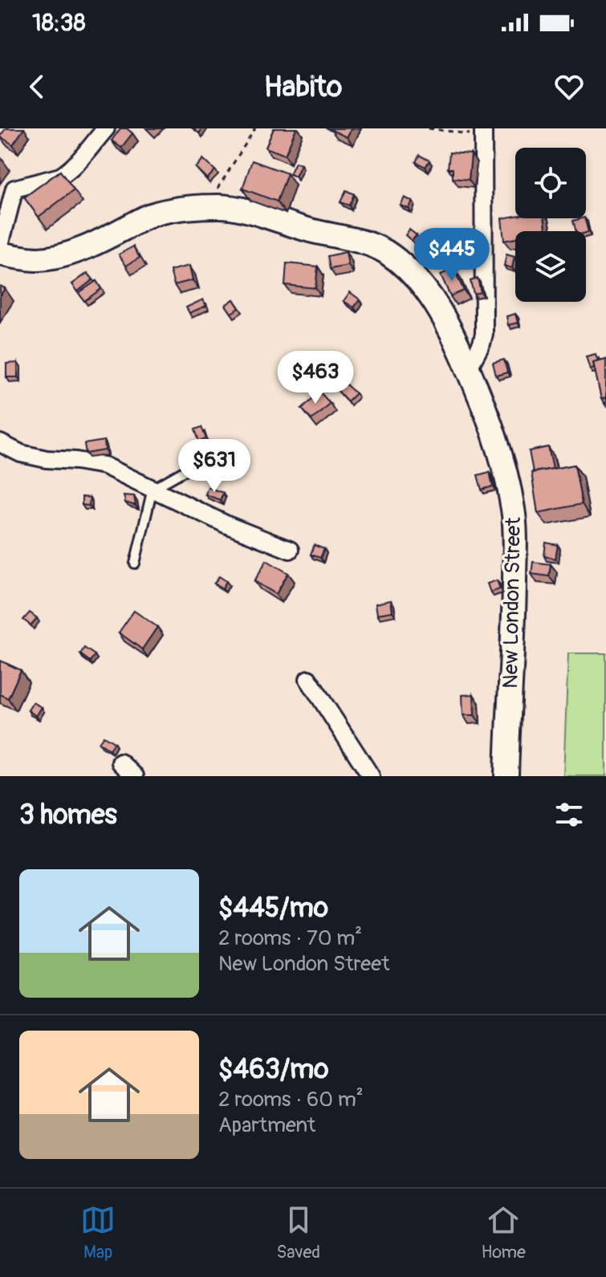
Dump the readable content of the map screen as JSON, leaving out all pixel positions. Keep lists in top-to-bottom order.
{
  "streets": {
    "street": ["New London Street"]
  },
  "page": {
    "status": "18:38",
    "header": "Habito",
    "price": ["$445", "$463", "$631"],
    "heading": "3 homes",
    "list": [
      {
        "name": "$445/mo",
        "note": "2 rooms · 70 m² · New London Street"
      },
      {
        "name": "$463/mo",
        "note": "2 rooms · 60 m² · Apartment"
      }
    ],
    "tabs": ["Map", "Saved", "Home"]
  }
}
